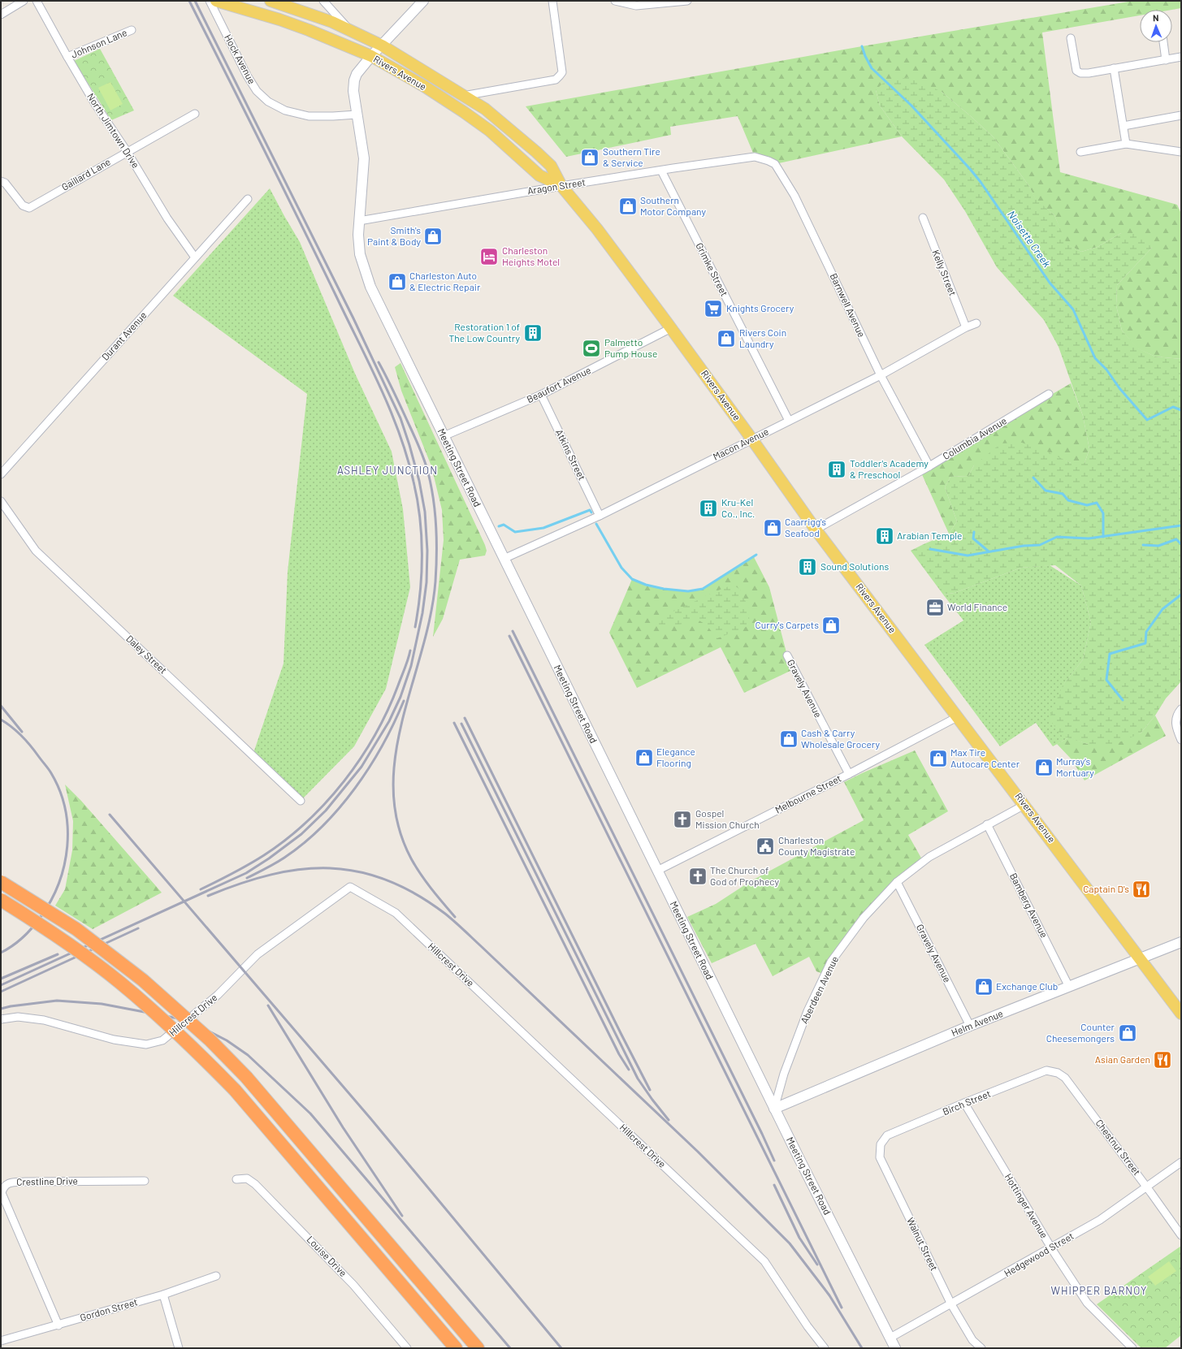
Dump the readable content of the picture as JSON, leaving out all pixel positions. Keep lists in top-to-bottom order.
{
  "streets": {
    "main road": ["Rivers Avenue"],
    "street": [
      "Johnson Lane",
      "Hock Avenue",
      "North Jimtown Drive",
      "Gaillard Lane",
      "Aragon Street",
      "Grimke Street",
      "Kelly Street",
      "Barnwell Avenue",
      "Durant Avenue",
      "Beaufort Avenue",
      "Columbia Avenue",
      "Macon Avenue",
      "Atkins Street",
      "Meeting Street Road",
      "Daley Street",
      "Gravely Avenue",
      "Melbourne Street",
      "Bamberg Avenue",
      "Hillcrest Drive",
      "Aberdeen Avenue",
      "Helm Avenue",
      "Birch Street",
      "Chestnut Street",
      "Crestline Drive",
      "Hottinger Avenue",
      "Walnut Street",
      "Hedgewood Street",
      "Louise Drive",
      "Gordon Street"
    ]
  },
  "crossings": [
    ["Johnson Lane", "North Jimtown Drive"],
    ["Hock Avenue", "Rivers Avenue"],
    ["Hock Avenue", "Meeting Street Road"],
    ["Rivers Avenue", "Aragon Street"],
    ["Rivers Avenue", "Beaufort Avenue"],
    ["Rivers Avenue", "Columbia Avenue"],
    ["Rivers Avenue", "Macon Avenue"],
    ["Rivers Avenue", "Meeting Street Road"],
    ["Rivers Avenue", "Melbourne Street"],
    ["Rivers Avenue", "Aberdeen Avenue"],
    ["Rivers Avenue", "Helm Avenue"],
    ["North Jimtown Drive", "Gaillard Lane"],
    ["North Jimtown Drive", "Durant Avenue"],
    ["Aragon Street", "Grimke Street"],
    ["Aragon Street", "Barnwell Avenue"],
    ["Aragon Street", "Meeting Street Road"],
    ["Grimke Street", "Macon Avenue"],
    ["Kelly Street", "Macon Avenue"],
    ["Barnwell Avenue", "Columbia Avenue"],
    ["Barnwell Avenue", "Macon Avenue"],
    ["Beaufort Avenue", "Atkins Street"],
    ["Beaufort Avenue", "Meeting Street Road"],
    ["Macon Avenue", "Atkins Street"],
    ["Macon Avenue", "Meeting Street Road"],
    ["Meeting Street Road", "Melbourne Street"],
    ["Meeting Street Road", "Aberdeen Avenue"],
    ["Meeting Street Road", "Helm Avenue"],
    ["Meeting Street Road", "Hedgewood Street"],
    ["Gravely Avenue", "Melbourne Street"],
    ["Gravely Avenue", "Aberdeen Avenue"],
    ["Gravely Avenue", "Helm Avenue"],
    ["Bamberg Avenue", "Aberdeen Avenue"],
    ["Bamberg Avenue", "Helm Avenue"],
    ["Aberdeen Avenue", "Helm Avenue"],
    ["Birch Street", "Chestnut Street"],
    ["Birch Street", "Hottinger Avenue"],
    ["Birch Street", "Walnut Street"],
    ["Chestnut Street", "Hedgewood Street"],
    ["Crestline Drive", "Gordon Street"],
    ["Hottinger Avenue", "Hedgewood Street"],
    ["Walnut Street", "Hedgewood Street"]
  ],
  "districts": ["ASHLEY JUNCTION", "WHIPPER BARNOY"],
  "water": ["Noisette Creek"],
  "places": {
    "shop": [
      "Southern Tire & Service",
      "Southern Motor Company",
      "Smith's Paint & Body",
      "Charleston Auto & Electric Repair",
      "Rivers Coin Laundry",
      "Caarrigg's Seafood",
      "Curry's Carpets",
      "Cash & Carry Wholesale Grocery",
      "Elegance Flooring",
      "Max Tire Autocare Center",
      "Murray's Mortuary",
      "Exchange Club",
      "Counter Cheesemongers"
    ],
    "hotel": ["Charleston Heights Motel"],
    "supermarket": ["Knights Grocery"],
    "building": [
      "Restoration 1 of The Low Country",
      "Toddler's Academy & Preschool",
      "Kru-Kel Co., Inc.",
      "Arabian Temple",
      "Sound Solutions"
    ],
    "sports": ["Palmetto Pump House"],
    "office": ["World Finance"],
    "church": ["Gospel Mission Church", "The Church of God of Prophecy"],
    "public building": ["Charleston County Magistrate"],
    "restaurant": ["Captain D's", "Asian Garden"]
  },
  "north": "top"
}
